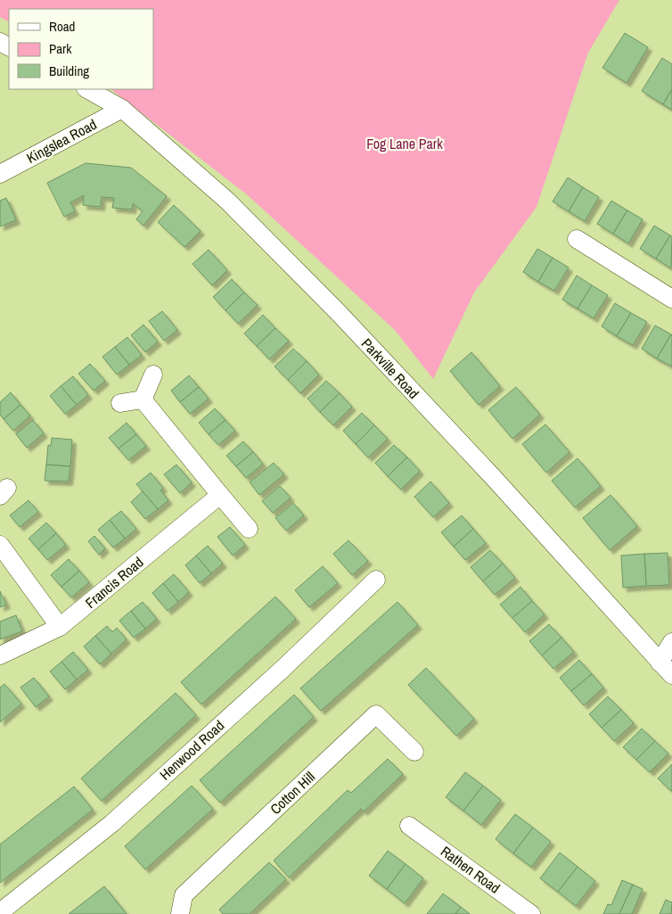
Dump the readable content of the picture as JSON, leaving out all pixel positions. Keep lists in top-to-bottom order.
{
  "streets": {
    "street": [
      "Kingslea Road",
      "Parkville Road",
      "Francis Road",
      "Henwood Road",
      "Cotton Hill",
      "Rathen Road"
    ]
  },
  "crossings": [
    ["Kingslea Road", "Parkville Road"]
  ],
  "parks": ["Fog Lane Park"],
  "legend": ["Road", "Park", "Building"]
}
